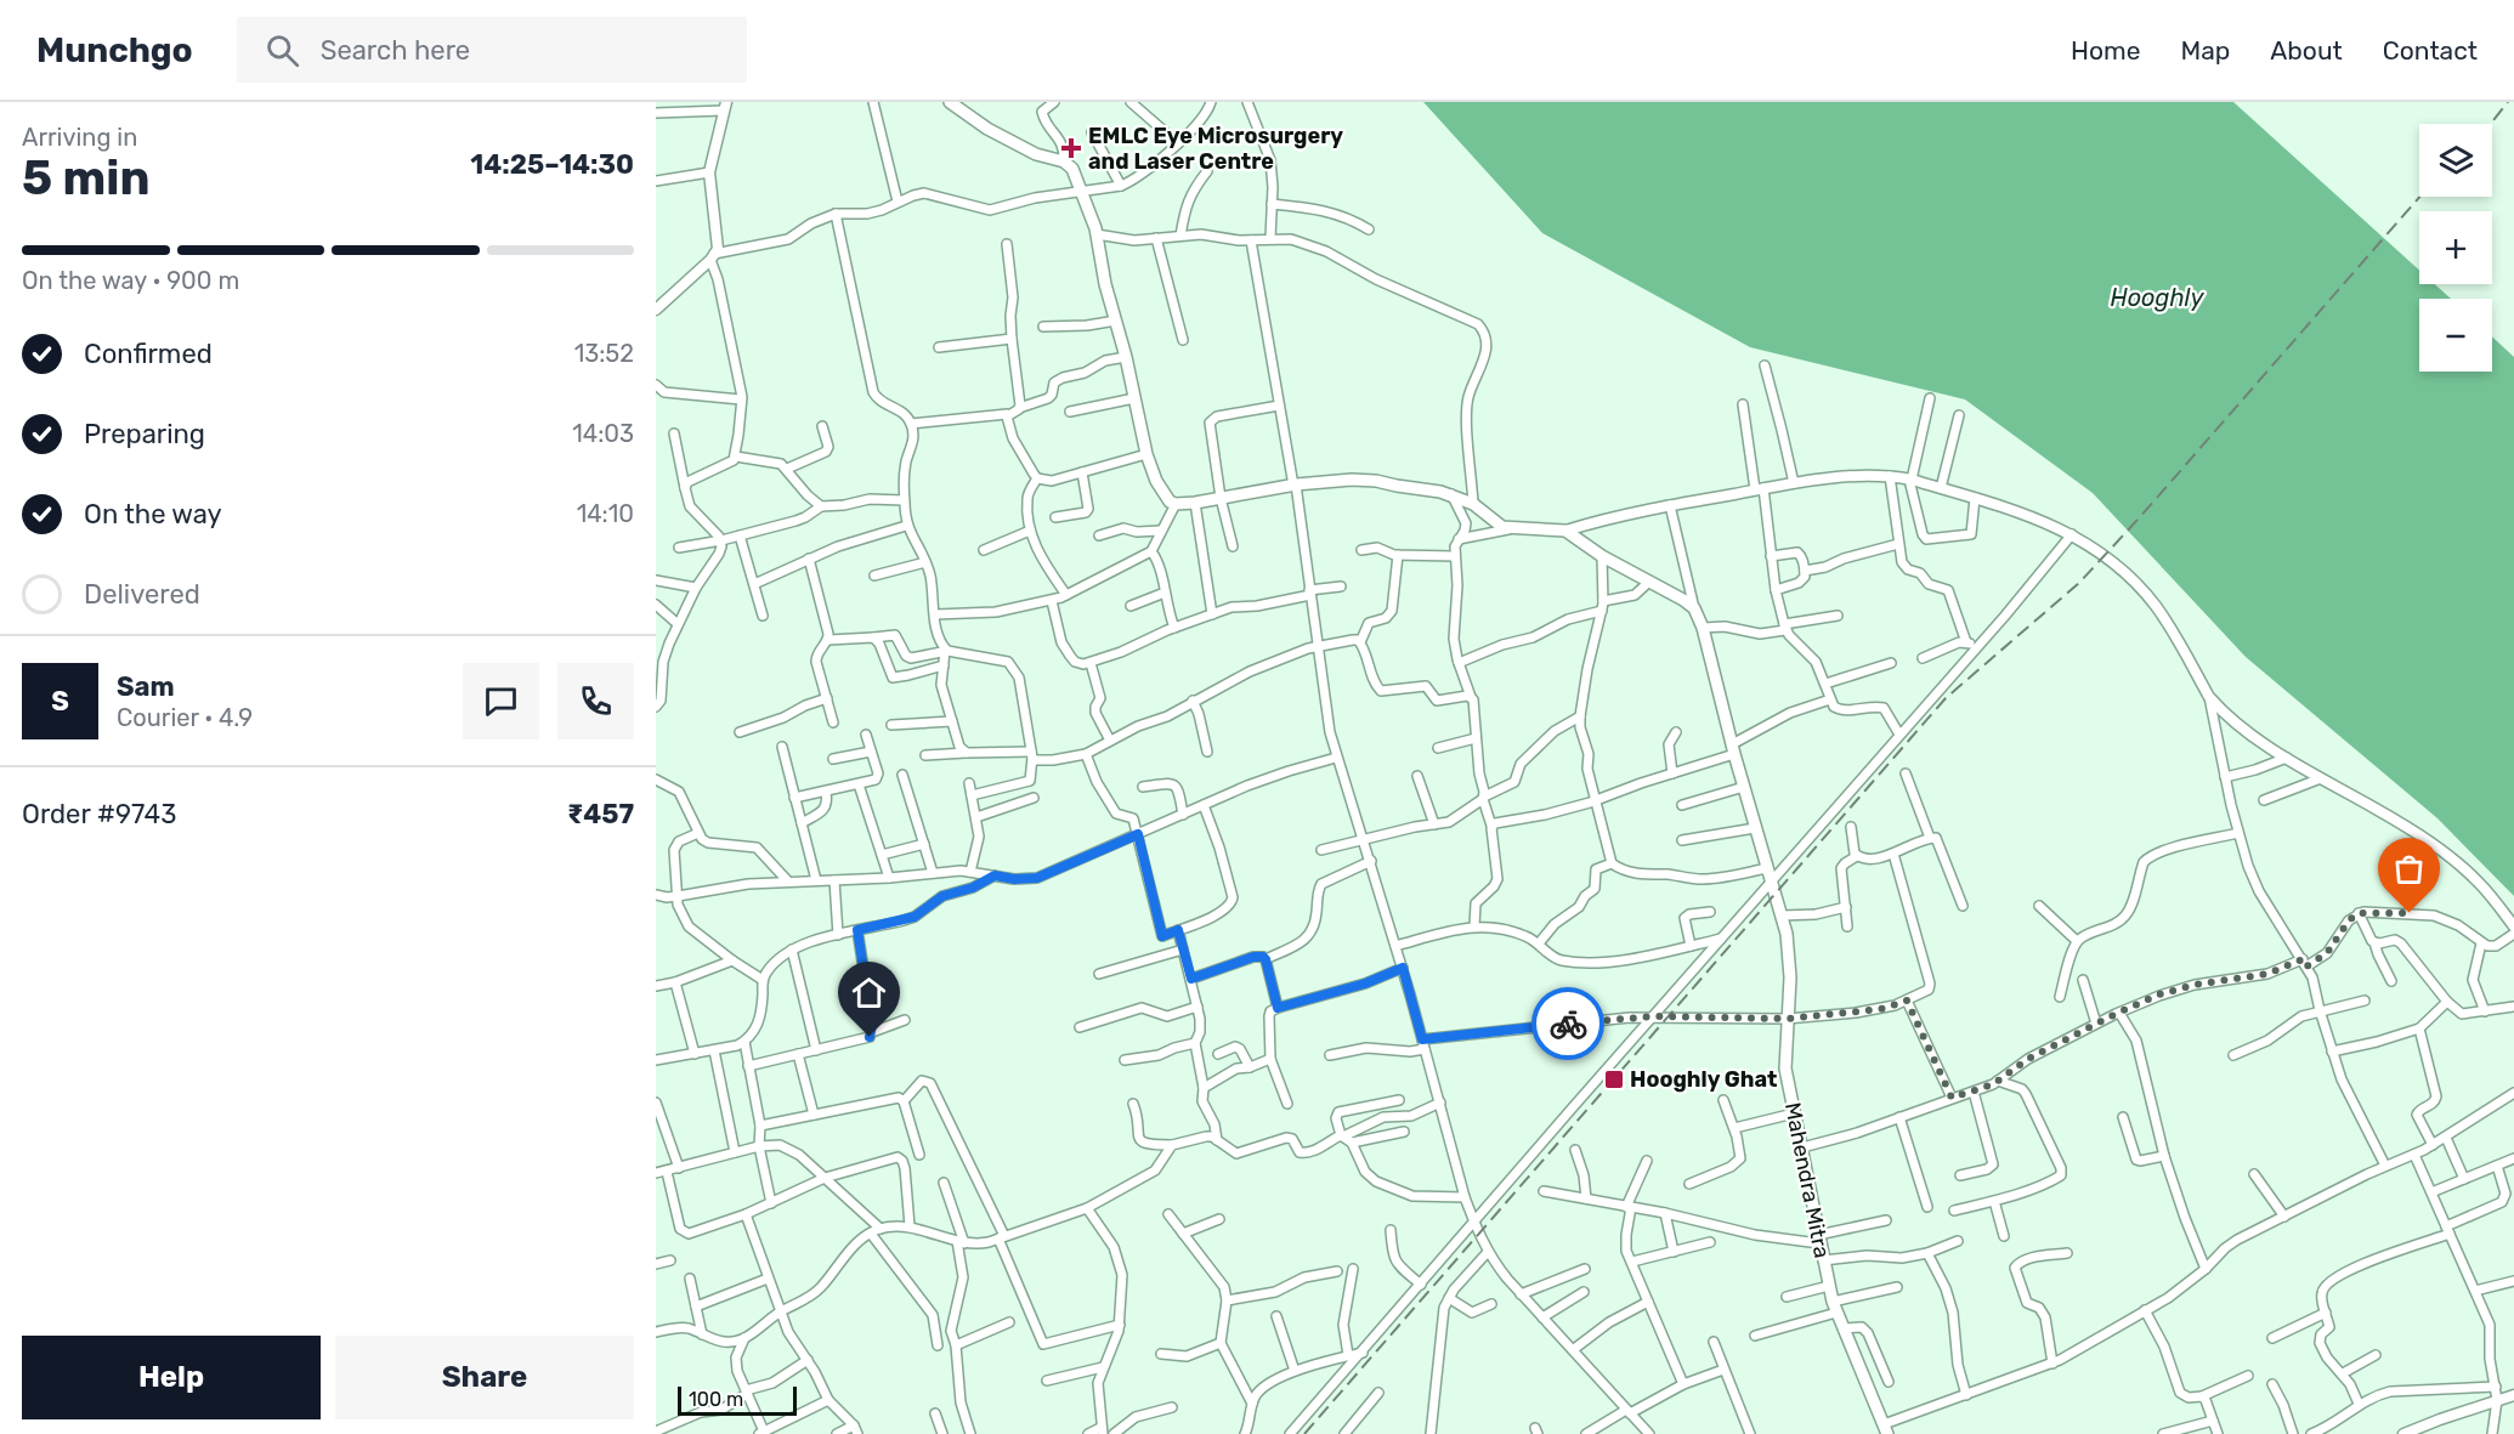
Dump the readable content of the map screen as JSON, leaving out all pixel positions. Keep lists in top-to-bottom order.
{
  "streets": {
    "main road": ["Mahendra Mitra"]
  },
  "water": ["Hooghly"],
  "places": {
    "health": ["EMLC Eye Microsurgery and Laser Centre"],
    "transit": ["Hooghly Ghat"]
  },
  "scale_bar": "100 m",
  "page": {
    "header": "Munchgo",
    "search": "Search here",
    "nav": [
      "Home",
      "Map",
      "About",
      "Contact"
    ],
    "heading": ["5 min", "Arriving in", "14:25–14:30"],
    "panel": [
      "Sam",
      "Courier · 4.9",
      "Order #9743",
      "₹457"
    ],
    "map_buttons": ["+", "−"],
    "bar": "On the way · 900 m",
    "list": [
      ["Confirmed", "13:52"],
      ["Preparing", "14:03"],
      ["On the way", "14:10"],
      "Delivered"
    ],
    "round": "S",
    "buttons": ["Help", "Share"],
    "scale": "100 m"
  }
}
